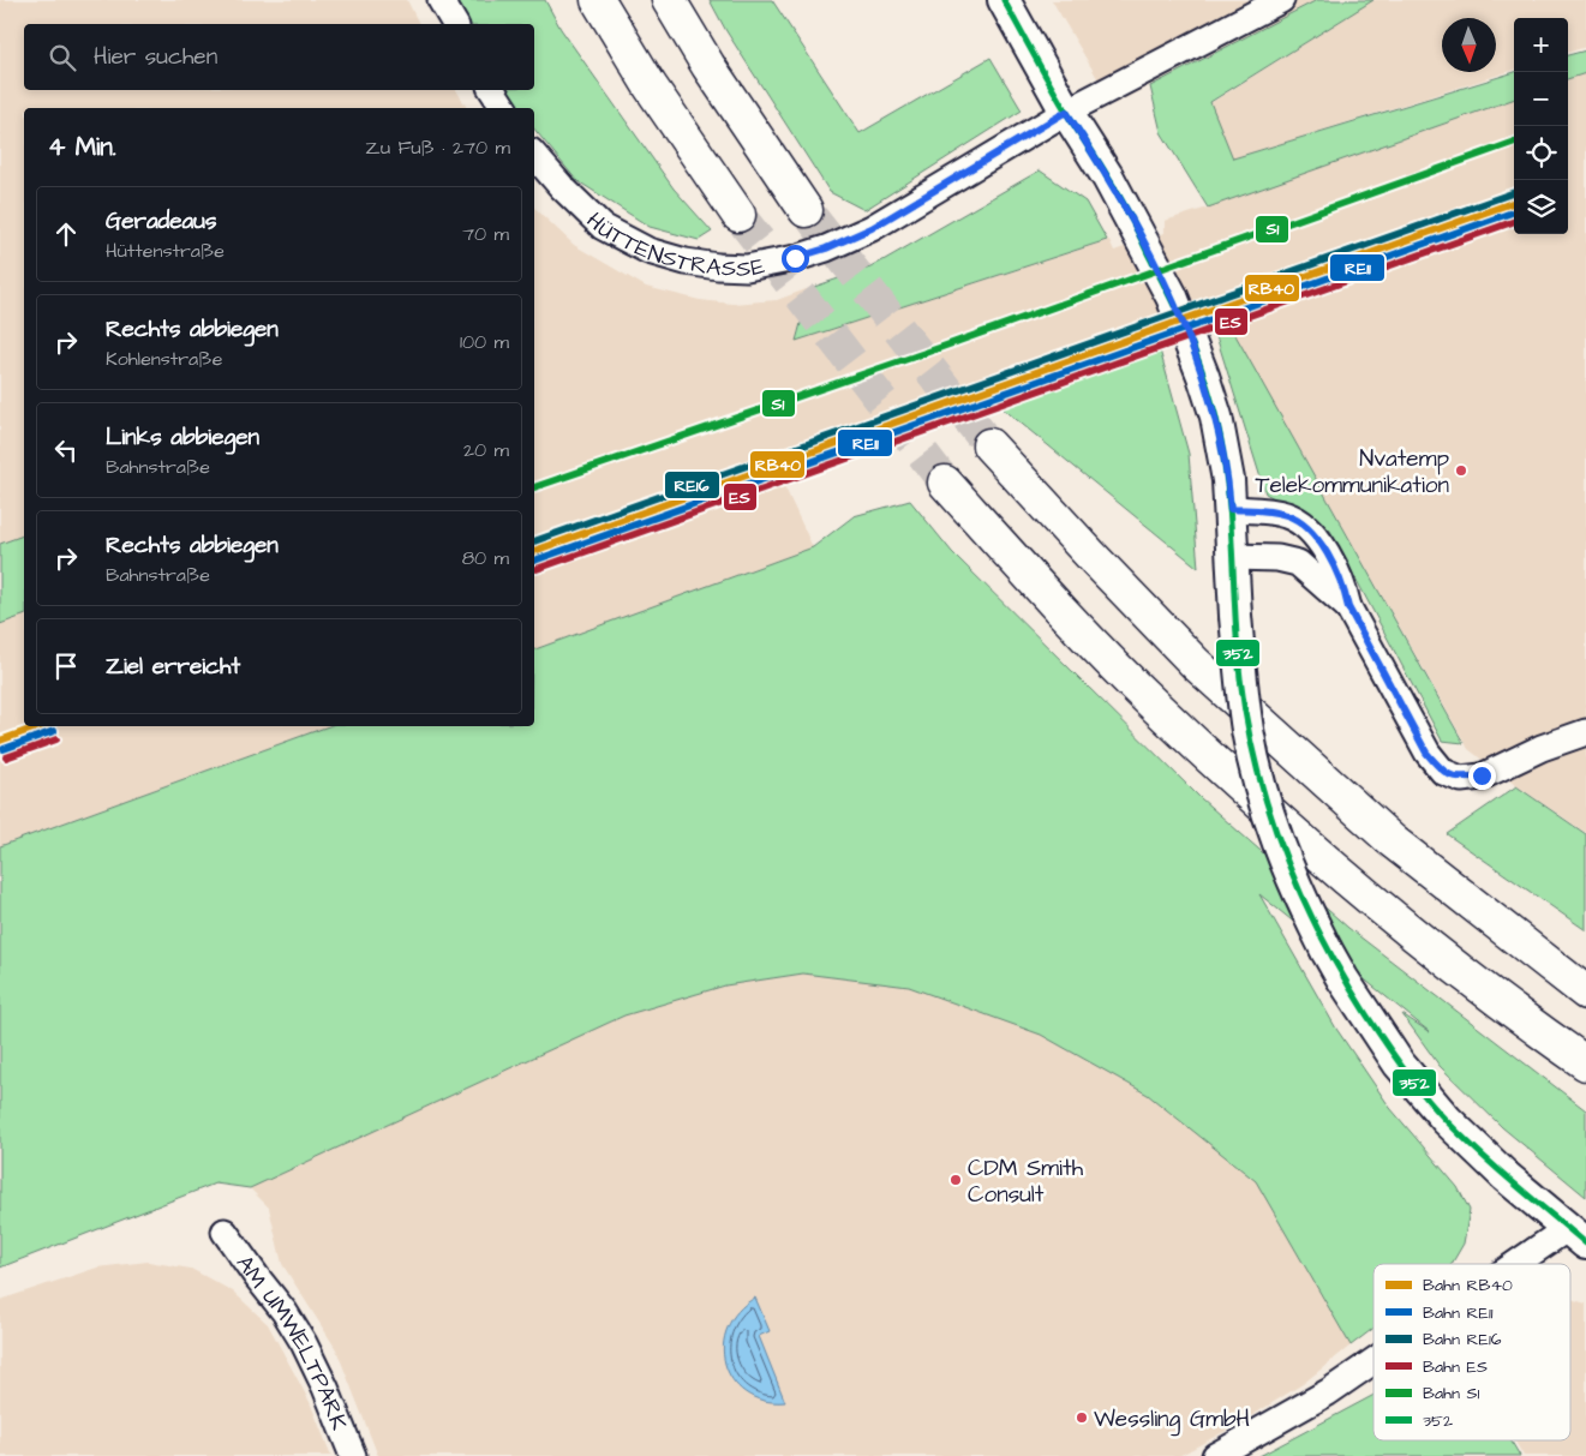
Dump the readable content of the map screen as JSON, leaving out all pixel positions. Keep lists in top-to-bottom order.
{
  "streets": {
    "street": ["HÜTTENSTRASSE", "AM UMWELTPARK"]
  },
  "places": ["Nvatemp Telekommunikation", "CDM Smith Consult", "Wessling GmbH"],
  "lines": [
    "transit line 352",
    "rail line S1",
    "rail line RE16",
    "rail line RB40",
    "rail line RE11",
    "rail line ES"
  ],
  "legend": [
    "Bahn RB40",
    "Bahn RE11",
    "Bahn RE16",
    "Bahn ES",
    "Bahn S1",
    "352"
  ],
  "north": "bottom",
  "page": {
    "map_buttons": ["+", "−"],
    "search": "Hier suchen",
    "heading": ["4 Min.", "Zu Fuß · 270 m"],
    "list": [
      ["Geradeaus", "Hüttenstraße", "70 m"],
      ["Rechts abbiegen", "Kohlenstraße", "100 m"],
      ["Links abbiegen", "Bahnstraße", "20 m"],
      ["Rechts abbiegen", "Bahnstraße", "80 m"],
      "Ziel erreicht"
    ]
  }
}
